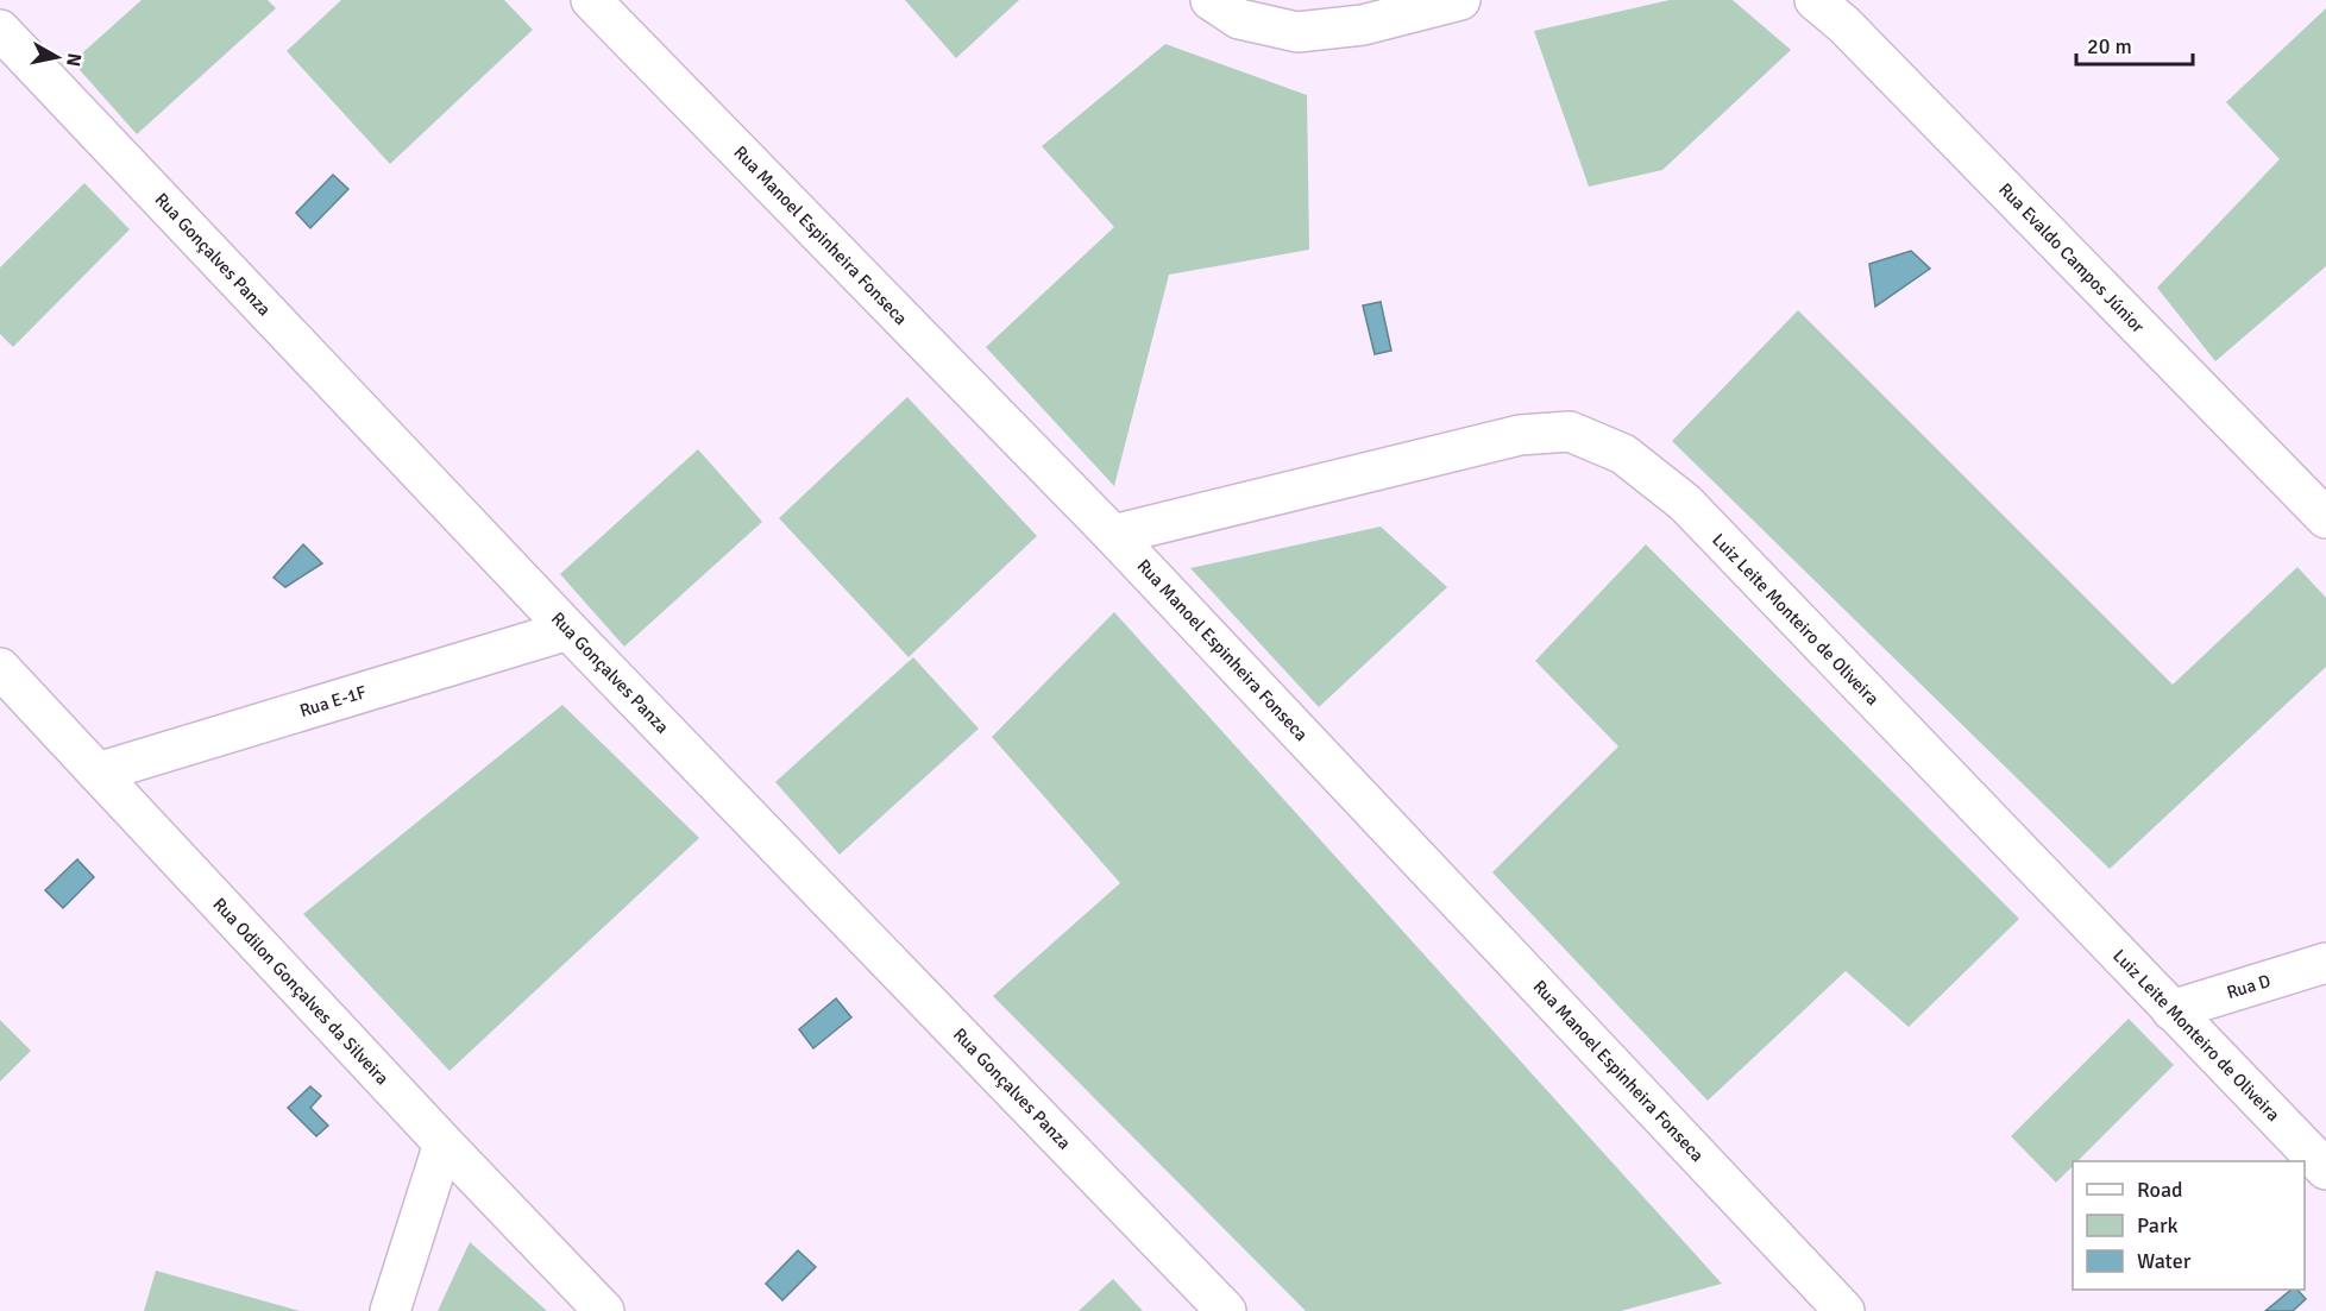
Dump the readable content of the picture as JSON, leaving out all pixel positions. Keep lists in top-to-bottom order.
{
  "streets": {
    "street": [
      "Rua Manoel Espinheira Fonseca",
      "Rua Gonçalves Panza",
      "Rua Evaldo Campos Júnior",
      "Luiz Leite Monteiro de Oliveira",
      "Rua E-1F",
      "Rua D",
      "Rua Odilon Gonçalves da Silveira"
    ]
  },
  "crossings": [
    ["Rua Manoel Espinheira Fonseca", "Luiz Leite Monteiro de Oliveira"],
    ["Rua Gonçalves Panza", "Rua E-1F"],
    ["Luiz Leite Monteiro de Oliveira", "Rua D"],
    ["Rua E-1F", "Rua Odilon Gonçalves da Silveira"]
  ],
  "legend": ["Road", "Park", "Water"],
  "scale_bar": "20 m",
  "north": "right"
}
